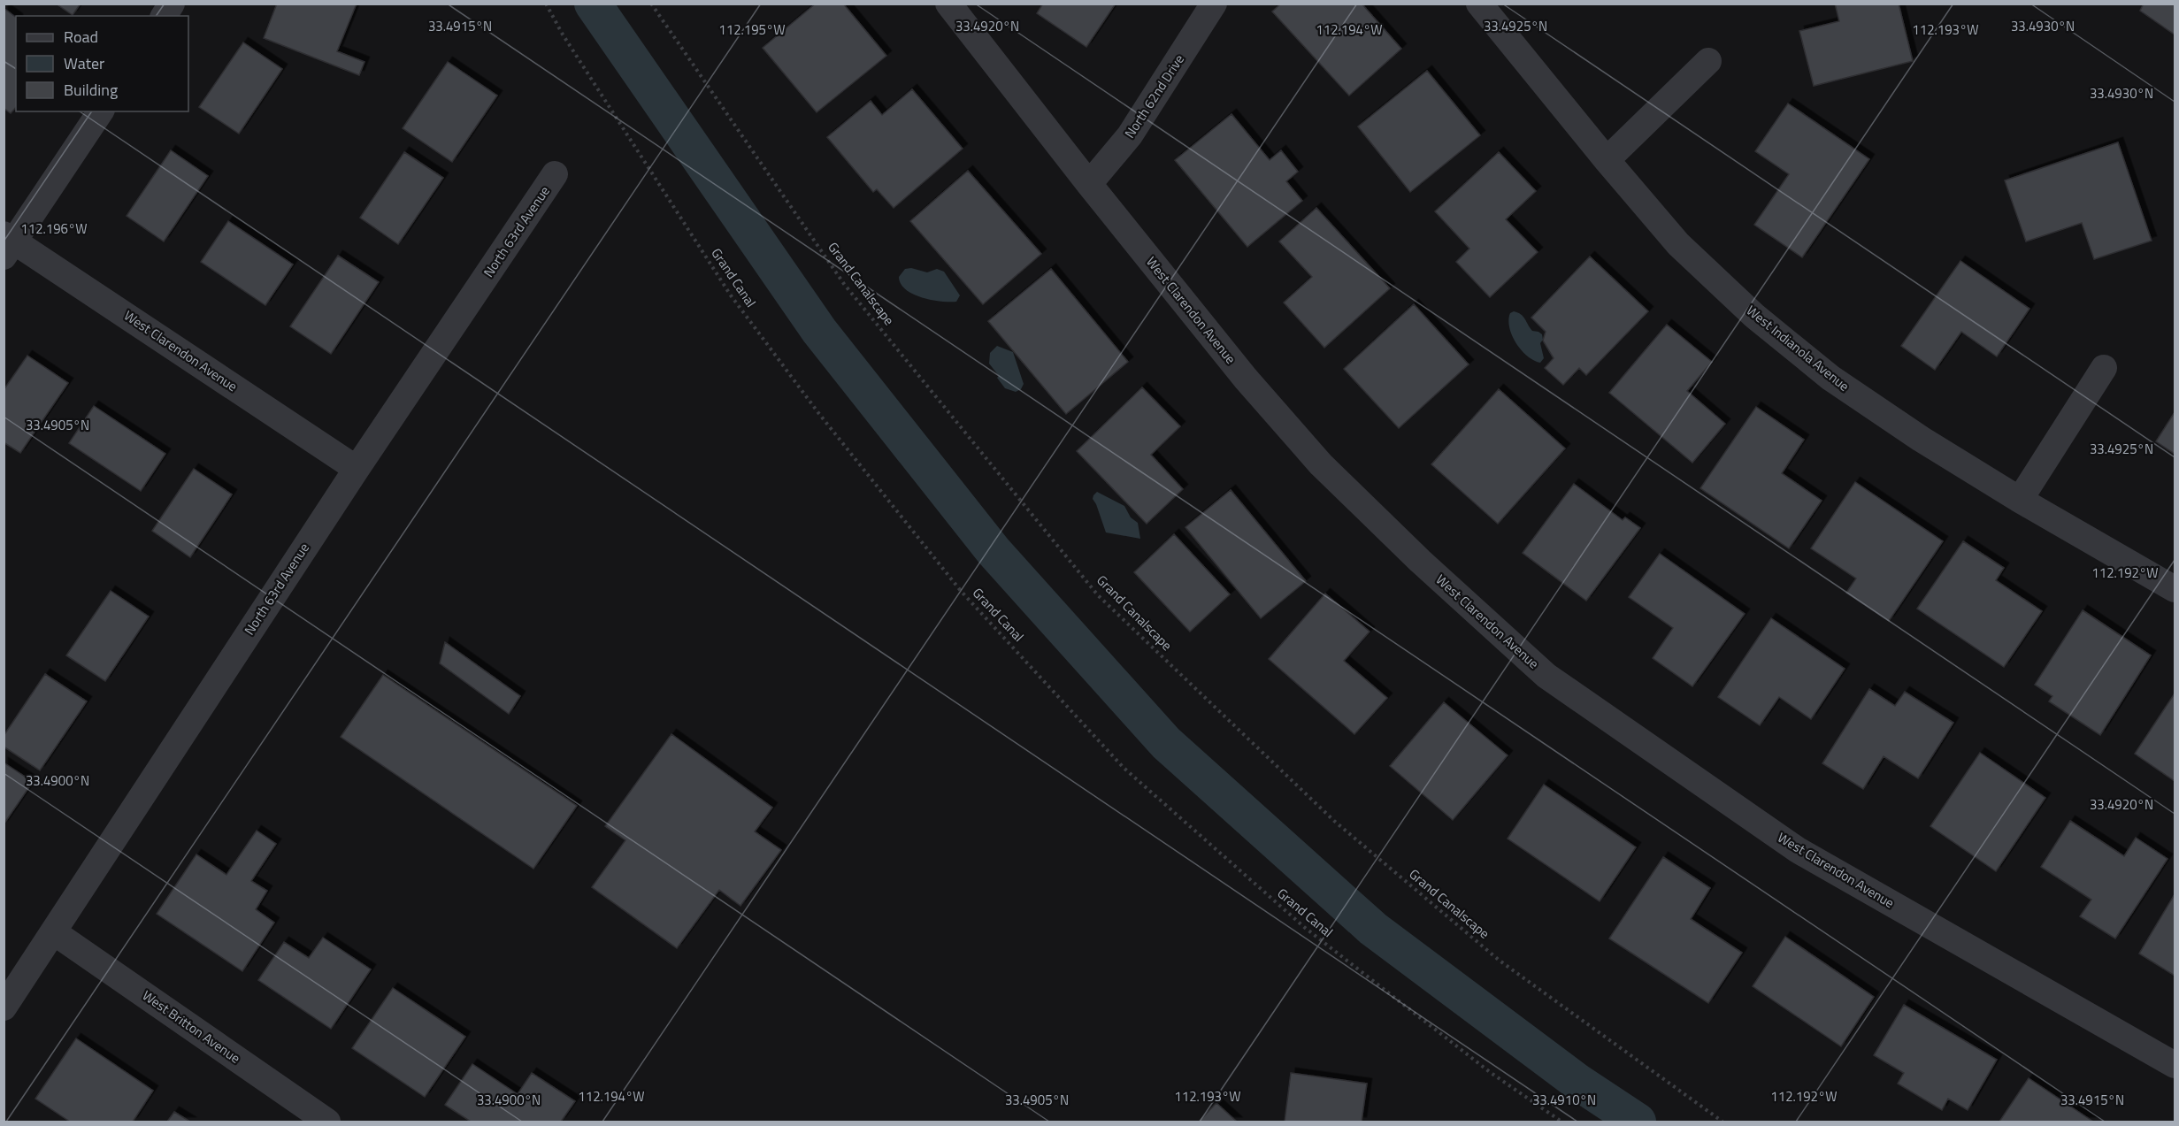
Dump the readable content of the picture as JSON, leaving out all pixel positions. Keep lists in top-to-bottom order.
{
  "streets": {
    "street": [
      "North 62nd Drive",
      "North 63rd Avenue",
      "West Clarendon Avenue",
      "West Indianola Avenue",
      "West Britton Avenue"
    ],
    "path": ["Grand Canal", "Grand Canalscape"]
  },
  "crossings": [
    ["North 62nd Drive", "West Clarendon Avenue"],
    ["North 63rd Avenue", "West Clarendon Avenue"],
    ["North 63rd Avenue", "West Britton Avenue"]
  ],
  "legend": ["Road", "Water", "Building"],
  "coordinates": [
    "33.4915°N",
    "33.4920°N",
    "33.4925°N",
    "33.4930°N",
    "112.195°W",
    "112.194°W",
    "112.193°W",
    "112.196°W",
    "33.4905°N",
    "112.192°W",
    "33.4900°N",
    "33.4910°N"
  ]
}
